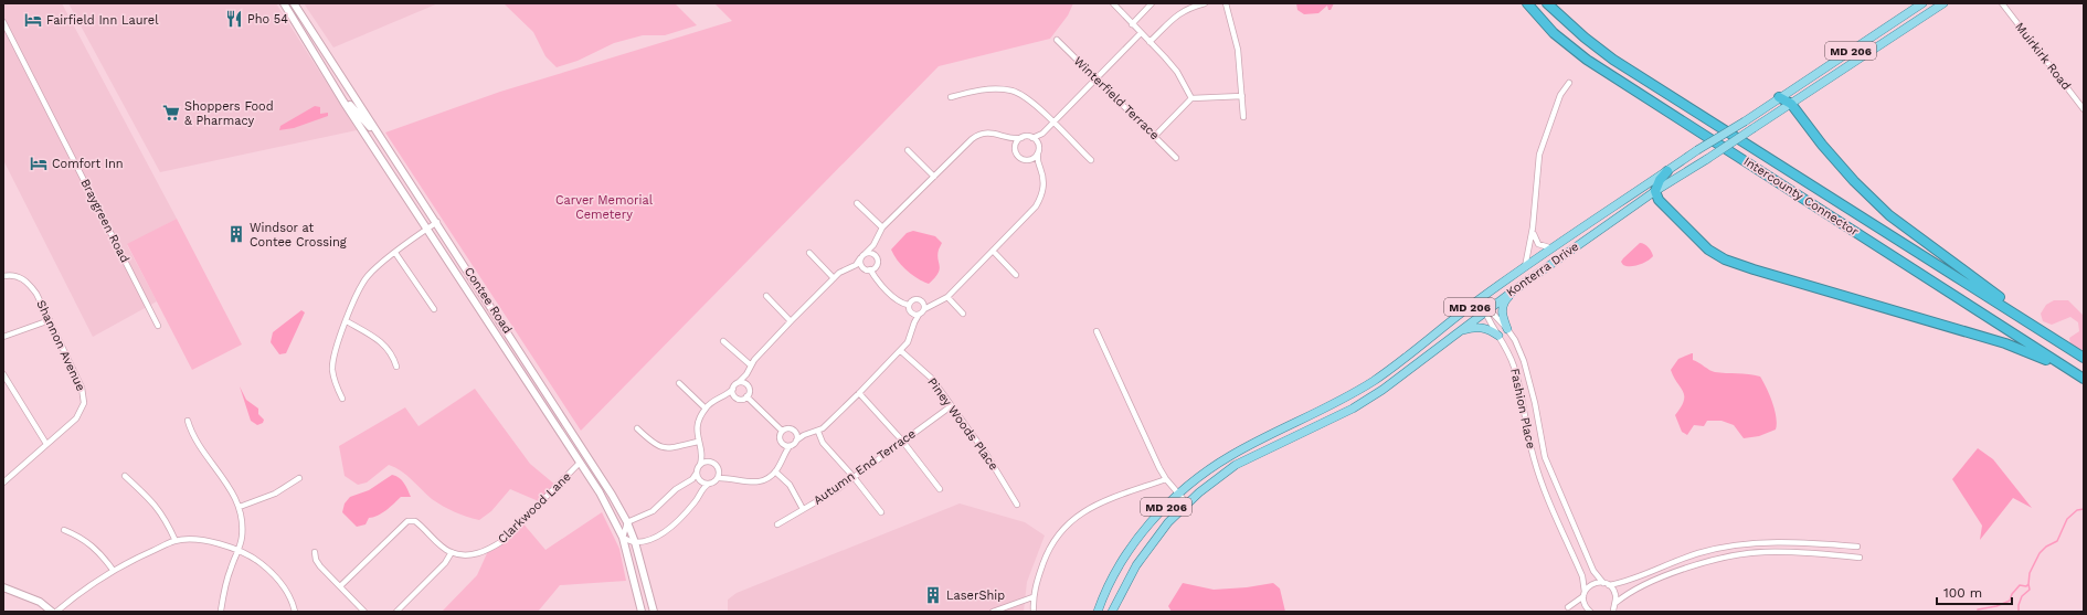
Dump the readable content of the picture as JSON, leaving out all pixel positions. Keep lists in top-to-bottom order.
{
  "streets": {
    "highway": ["Intercounty Connector"],
    "main road": ["MD 206", "Konterra Drive"],
    "street": [
      "Muirkirk Road",
      "Winterfield Terrace",
      "Braygreen Road",
      "Contee Road",
      "Shannon Avenue",
      "Fashion Place",
      "Piney Woods Place",
      "Autumn End Terrace",
      "Clarkwood Lane"
    ]
  },
  "crossings": [
    ["Konterra Drive", "Fashion Place"],
    ["Contee Road", "Clarkwood Lane"],
    ["Piney Woods Place", "Autumn End Terrace"]
  ],
  "parks": ["Carver Memorial Cemetery"],
  "places": {
    "restaurant": ["Pho 54"],
    "hotel": ["Fairfield Inn Laurel", "Comfort Inn"],
    "supermarket": ["Shoppers Food & Pharmacy"],
    "building": ["Windsor at Contee Crossing", "LaserShip"]
  },
  "scale_bar": "100 m"
}
